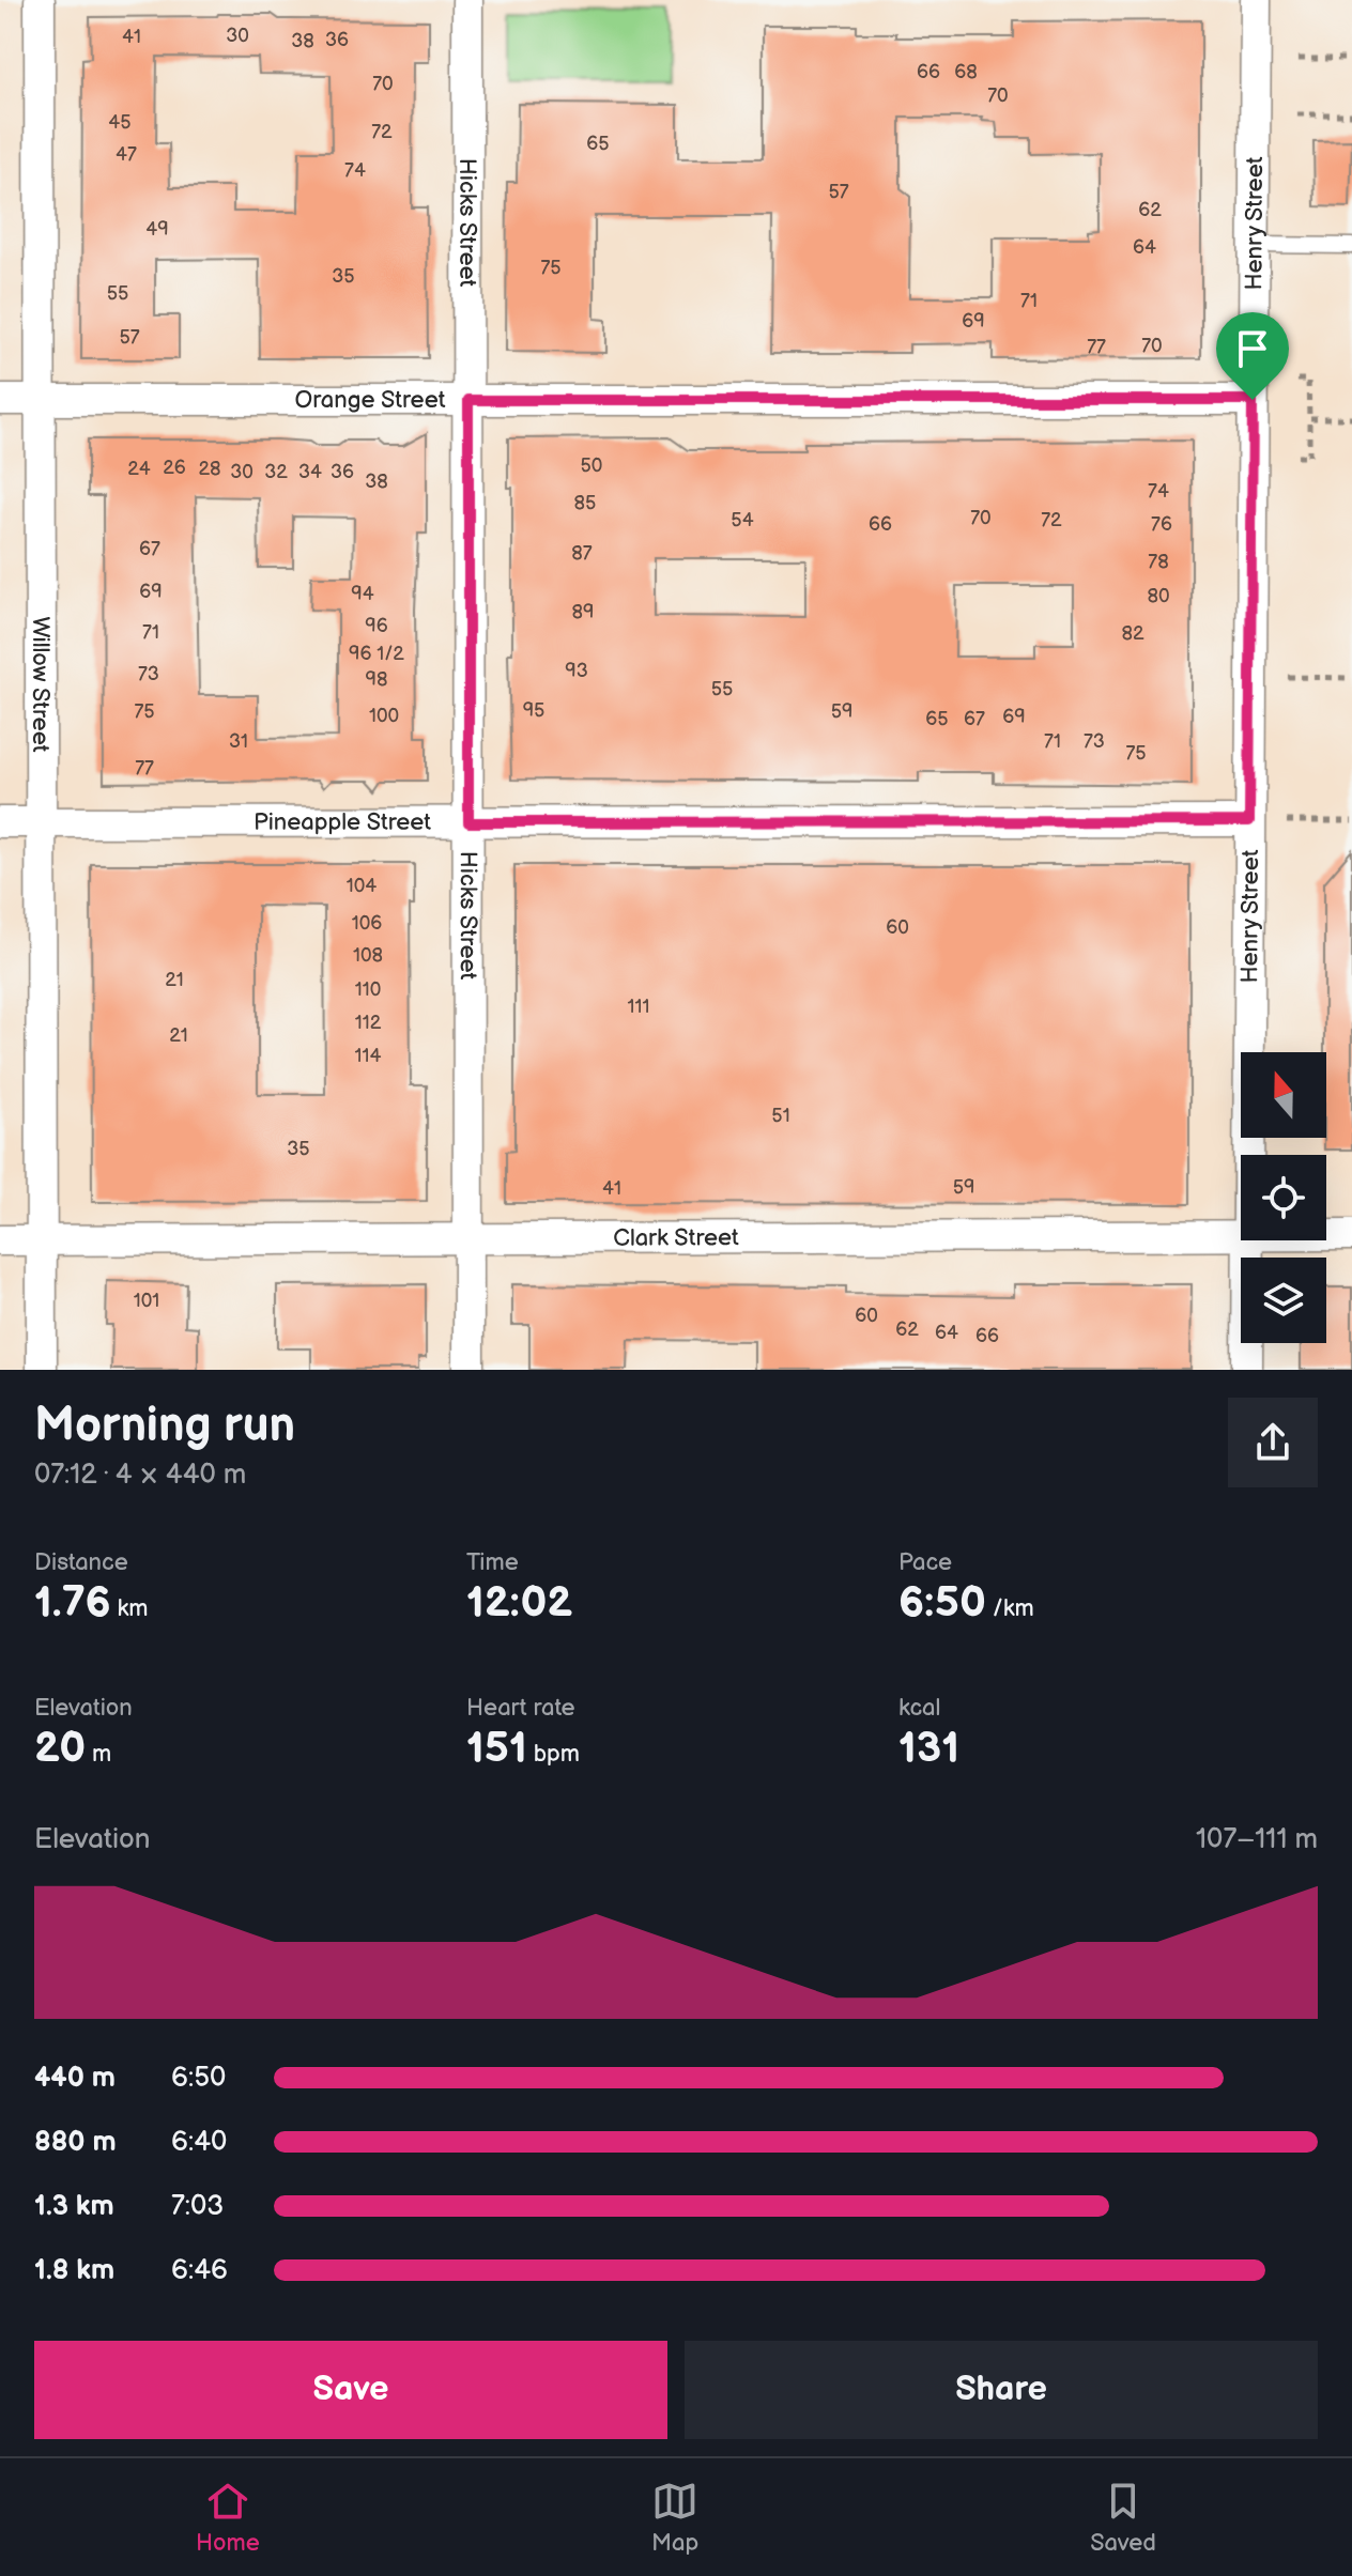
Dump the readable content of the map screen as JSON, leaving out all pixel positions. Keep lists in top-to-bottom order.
{
  "streets": {
    "street": [
      "Hicks Street",
      "Henry Street",
      "Orange Street",
      "Willow Street",
      "Pineapple Street",
      "Clark Street"
    ]
  },
  "crossings": [
    ["Hicks Street", "Orange Street"],
    ["Hicks Street", "Pineapple Street"],
    ["Hicks Street", "Clark Street"],
    ["Henry Street", "Orange Street"],
    ["Henry Street", "Pineapple Street"],
    ["Orange Street", "Willow Street"],
    ["Willow Street", "Pineapple Street"],
    ["Willow Street", "Clark Street"]
  ],
  "house_numbers": [
    "30",
    "41",
    "36",
    "38",
    "66",
    "68",
    "70",
    "70",
    "45",
    "72",
    "65",
    "47",
    "74",
    "57",
    "62",
    "49",
    "64",
    "75",
    "35",
    "55",
    "71",
    "69",
    "57",
    "70",
    "77",
    "50",
    "26",
    "24",
    "28",
    "30",
    "32",
    "34",
    "36",
    "38",
    "74",
    "85",
    "70",
    "54",
    "72",
    "66",
    "76",
    "67",
    "87",
    "78",
    "69",
    "94",
    "80",
    "89",
    "96",
    "71",
    "82",
    "96 1/2",
    "93",
    "73",
    "98",
    "55",
    "95",
    "75",
    "59",
    "100",
    "69",
    "65",
    "67",
    "31",
    "71",
    "73",
    "75",
    "77",
    "104",
    "106",
    "60",
    "108",
    "21",
    "110",
    "111",
    "112",
    "21",
    "114",
    "51",
    "35",
    "59",
    "41",
    "101",
    "60",
    "62",
    "64",
    "66"
  ],
  "north": "top",
  "page": {
    "heading": ["Morning run", "07:12 · 4 × 440 m"],
    "stats": [
      ["Distance", "1.76 km"],
      ["Time", "12:02"],
      ["Pace", "6:50 /km"],
      ["Elevation", "20 m"],
      ["Heart rate", "151 bpm"],
      ["kcal", "131"]
    ],
    "chart": ["Elevation", "107–111 m"],
    "list": [
      {
        "name": "440 m",
        "note": "6:50"
      },
      {
        "name": "880 m",
        "note": "6:40"
      },
      {
        "name": "1.3 km",
        "note": "7:03"
      },
      {
        "name": "1.8 km",
        "note": "6:46"
      }
    ],
    "buttons": ["Save", "Share"],
    "tabs": ["Home", "Map", "Saved"]
  }
}
